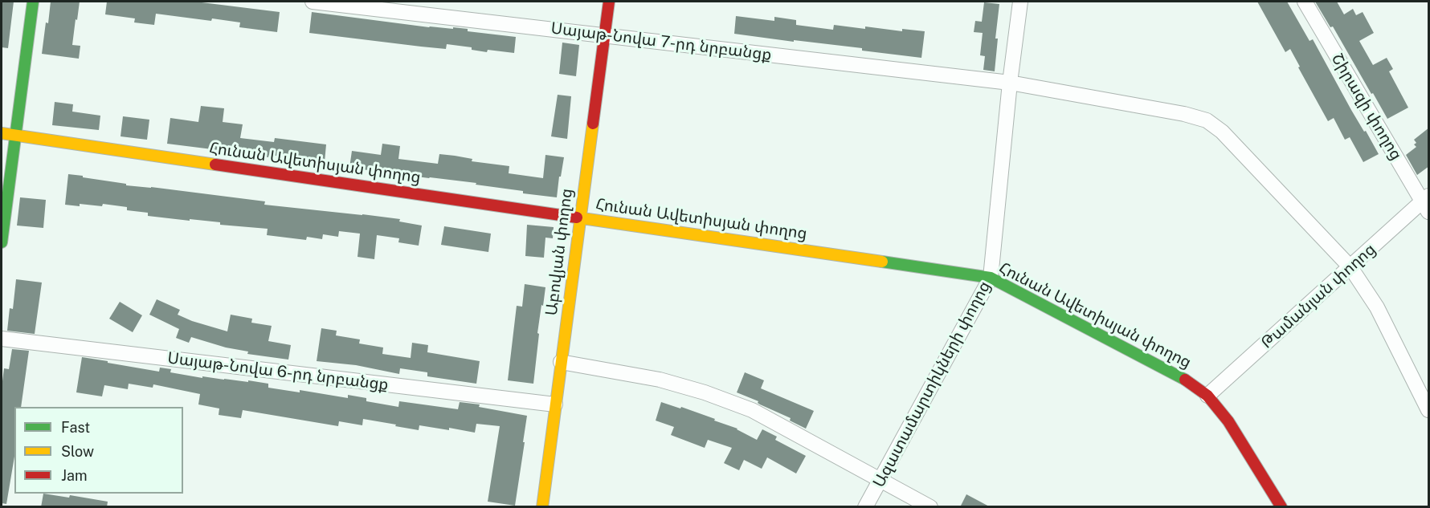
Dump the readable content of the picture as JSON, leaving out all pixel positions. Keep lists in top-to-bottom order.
{
  "streets": {
    "street": [
      "Սայաթ-Նովա 7-րդ նրբանցք",
      "Շիրազի փողոց",
      "Հունան Ավետիսյան փողոց",
      "Աբովյան փողոց",
      "Թամանյան փողոց",
      "Սայաթ-Նովա 6-րդ նրբանցք",
      "Ազատամարտիկների փողոց"
    ]
  },
  "crossings": [
    ["Սայաթ-Նովա 7-րդ նրբանցք", "Աբովյան փողոց"],
    ["Սայաթ-Նովա 7-րդ նրբանցք", "Թամանյան փողոց"],
    ["Սայաթ-Նովա 7-րդ նրբանցք", "Ազատամարտիկների փողոց"],
    ["Շիրազի փողոց", "Թամանյան փողոց"],
    ["Հունան Ավետիսյան փողոց", "Աբովյան փողոց"],
    ["Հունան Ավետիսյան փողոց", "Թամանյան փողոց"],
    ["Հունան Ավետիսյան փողոց", "Ազատամարտիկների փողոց"],
    ["Աբովյան փողոց", "Սայաթ-Նովա 6-րդ նրբանցք"]
  ],
  "legend": ["Fast", "Slow", "Jam"]
}
